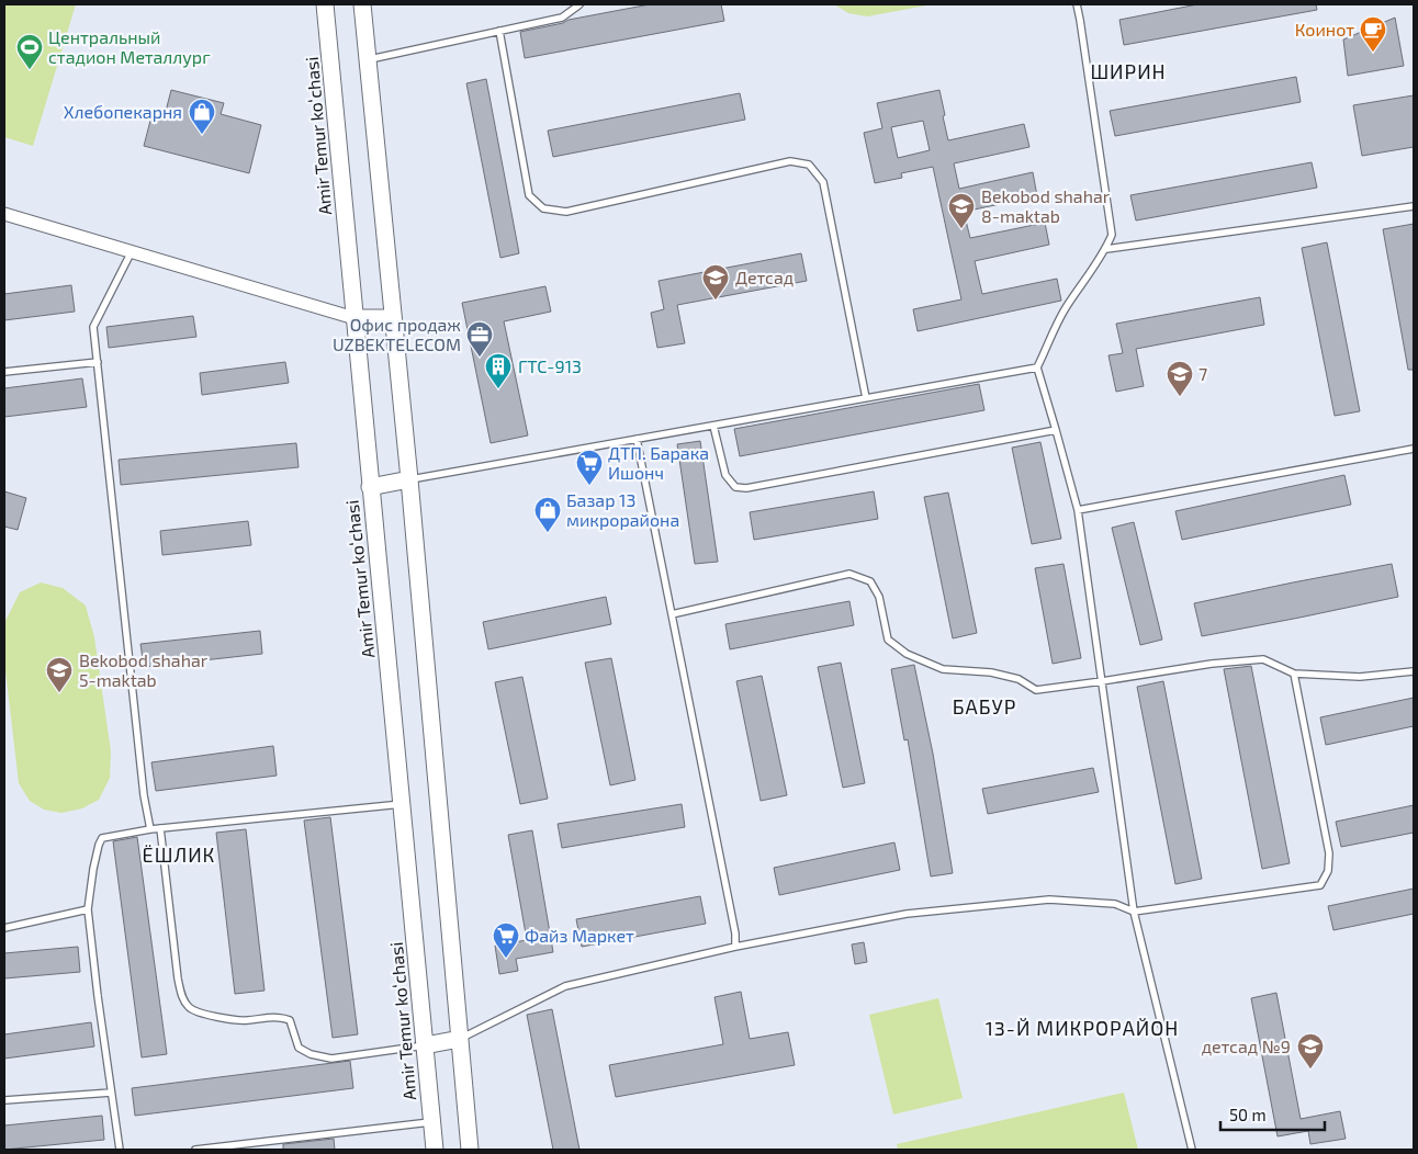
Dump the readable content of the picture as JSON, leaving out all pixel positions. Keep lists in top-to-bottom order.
{
  "streets": {
    "street": ["Amir Temur koʻchasi"]
  },
  "districts": [
    "ШИРИН",
    "БАБУР",
    "ЁШЛИК",
    "13-Й МИКРОРАЙОН"
  ],
  "places": {
    "cafe": ["Коинот"],
    "sports": ["Центральный стадион Металлург"],
    "shop": ["Хлебопекарня", "Базар 13 микрорайона"],
    "school or university": [
      "Bekobod shahar 8-maktab",
      "Детсад",
      "7",
      "Bekobod shahar 5-maktab",
      "детсад №9"
    ],
    "office": ["Офис продаж UZBEKTELECOM"],
    "building": ["ГТС-913"],
    "supermarket": ["ДТП. Барака Ишонч", "Файз Маркет"]
  },
  "scale_bar": "50 m"
}
